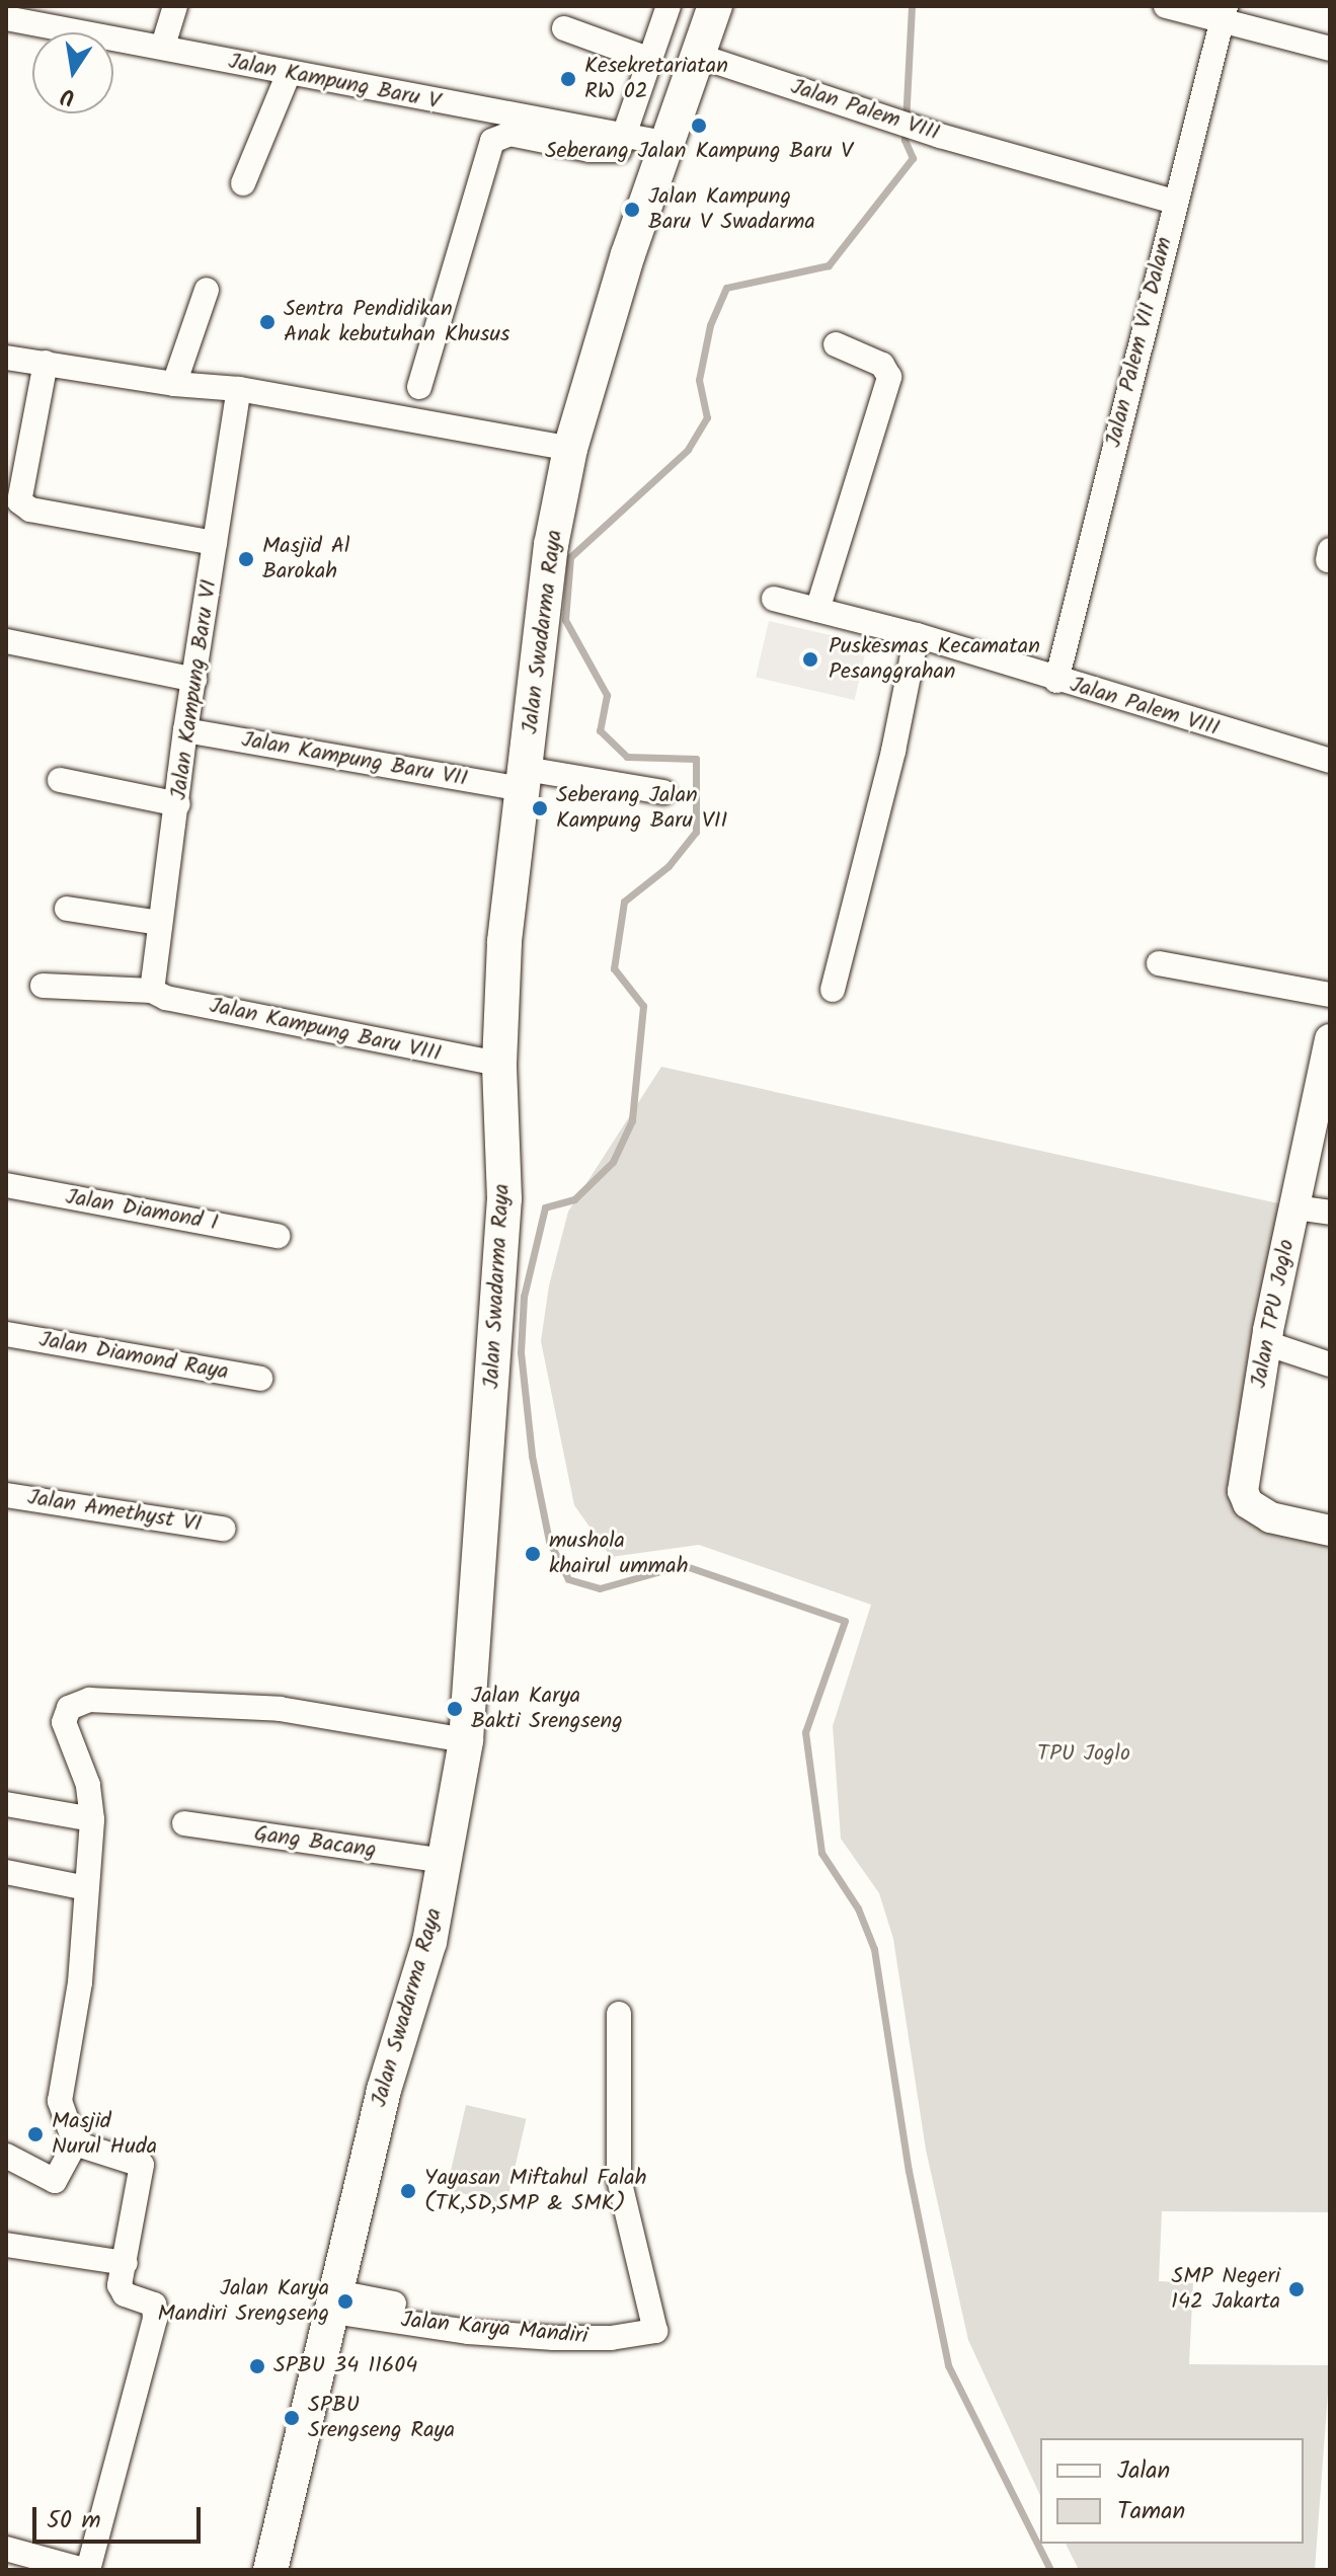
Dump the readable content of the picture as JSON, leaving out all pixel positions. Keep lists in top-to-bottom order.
{
  "streets": {
    "main road": ["Jalan Swadarma Raya"],
    "street": [
      "Jalan Kampung Baru V",
      "Jalan Palem VIII",
      "Jalan Palem VII Dalam",
      "Jalan Kampung Baru VI",
      "Jalan Kampung Baru VII",
      "Jalan Kampung Baru VIII",
      "Jalan Diamond I",
      "Jalan TPU Joglo",
      "Jalan Diamond Raya",
      "Jalan Amethyst VI",
      "Gang Bacang",
      "Jalan Karya Mandiri"
    ]
  },
  "crossings": [
    ["Jalan Kampung Baru V", "Jalan Swadarma Raya"],
    ["Jalan Palem VIII", "Jalan Palem VII Dalam"],
    ["Jalan Palem VIII", "Jalan Swadarma Raya"],
    ["Jalan Swadarma Raya", "Jalan Kampung Baru VII"],
    ["Jalan Swadarma Raya", "Jalan Kampung Baru VIII"],
    ["Jalan Swadarma Raya", "Gang Bacang"],
    ["Jalan Swadarma Raya", "Jalan Karya Mandiri"],
    ["Jalan Kampung Baru VI", "Jalan Kampung Baru VII"],
    ["Jalan Kampung Baru VI", "Jalan Kampung Baru VIII"]
  ],
  "parks": ["TPU Joglo"],
  "places": [
    "Kesekretariatan RW 02",
    "Seberang Jalan Kampung Baru V",
    "Jalan Kampung Baru V Swadarma",
    "Sentra Pendidikan Anak kebutuhan Khusus",
    "Masjid Al Barokah",
    "Puskesmas Kecamatan Pesanggrahan",
    "Seberang Jalan Kampung Baru VII",
    "mushola khairul ummah",
    "Jalan Karya Bakti Srengseng",
    "Masjid Nurul Huda",
    "Yayasan Miftahul Falah (TK,SD,SMP & SMK)",
    "SMP Negeri 142 Jakarta",
    "Jalan Karya Mandiri Srengseng",
    "SPBU 34 11604",
    "SPBU Srengseng Raya"
  ],
  "legend": ["Jalan", "Taman"],
  "scale_bar": "50 m",
  "north": "bottom"
}
